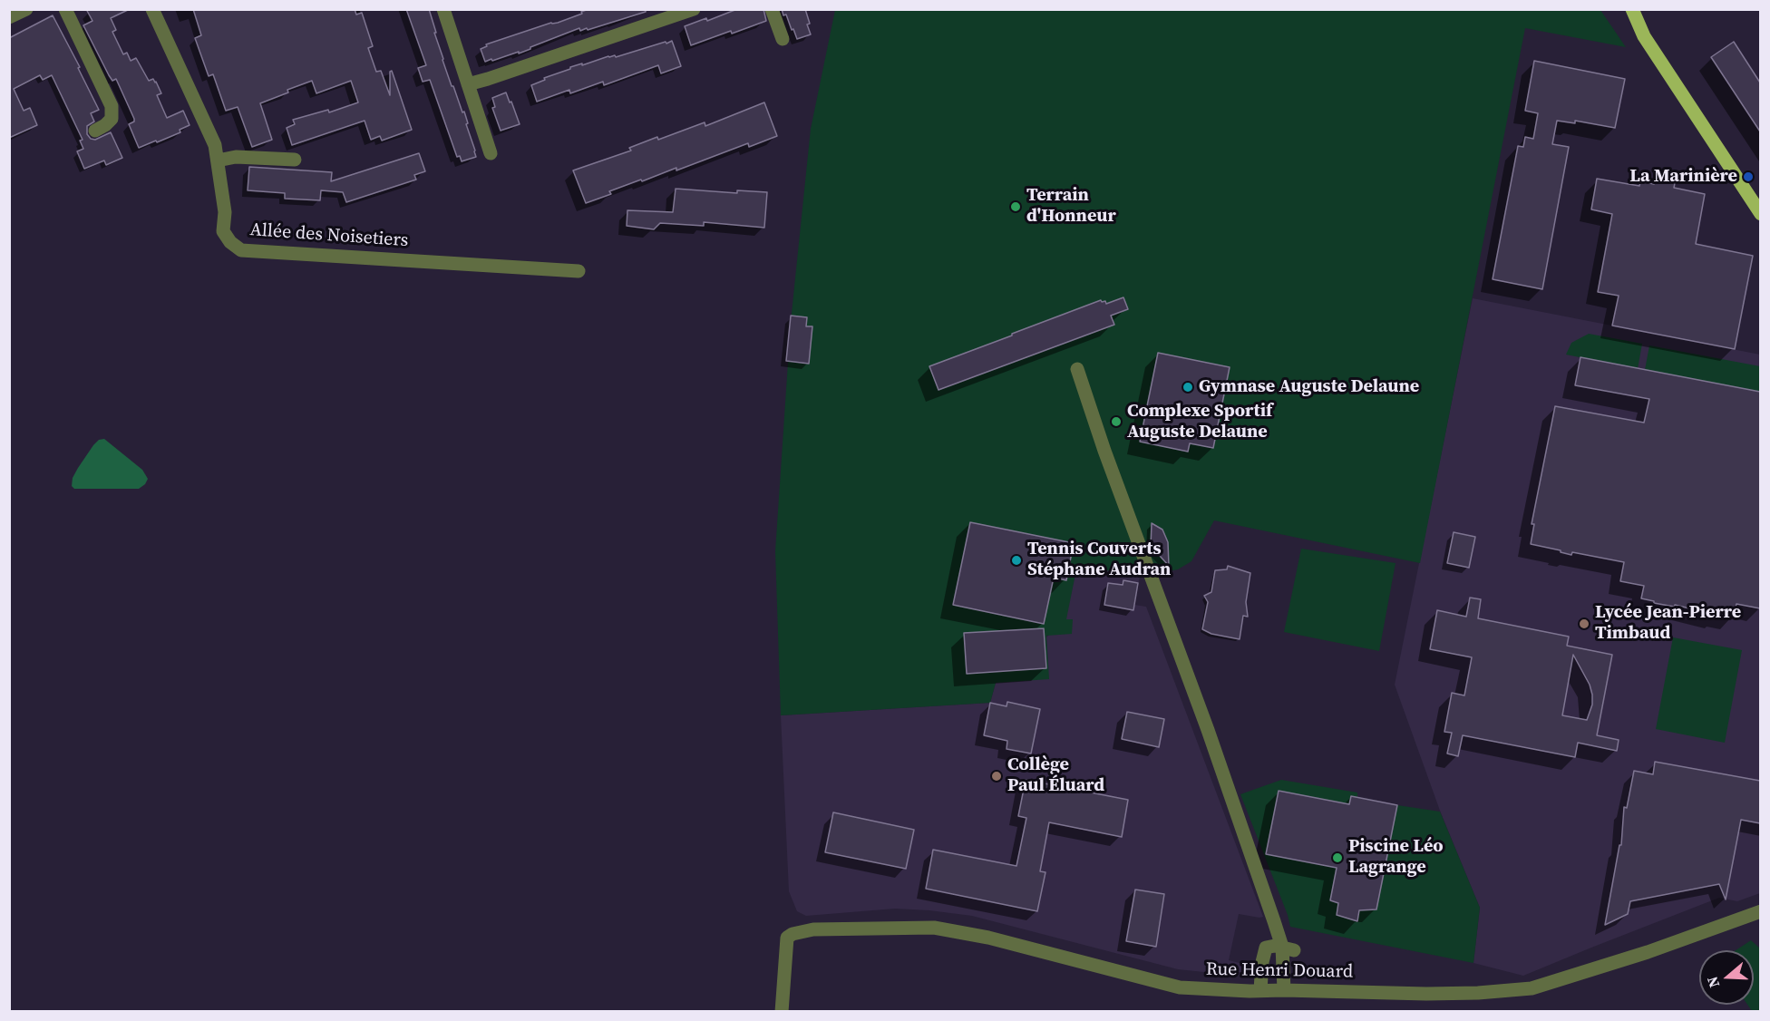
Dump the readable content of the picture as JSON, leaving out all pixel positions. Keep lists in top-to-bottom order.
{
  "streets": {
    "street": ["Allée des Noisetiers", "Rue Henri Douard"]
  },
  "places": [
    "La Marinière",
    "Terrain d'Honneur",
    "Gymnase Auguste Delaune",
    "Complexe Sportif Auguste Delaune",
    "Tennis Couverts Stéphane Audran",
    "Lycée Jean-Pierre Timbaud",
    "Collège Paul Éluard",
    "Piscine Léo Lagrange"
  ],
  "north": "left"
}
